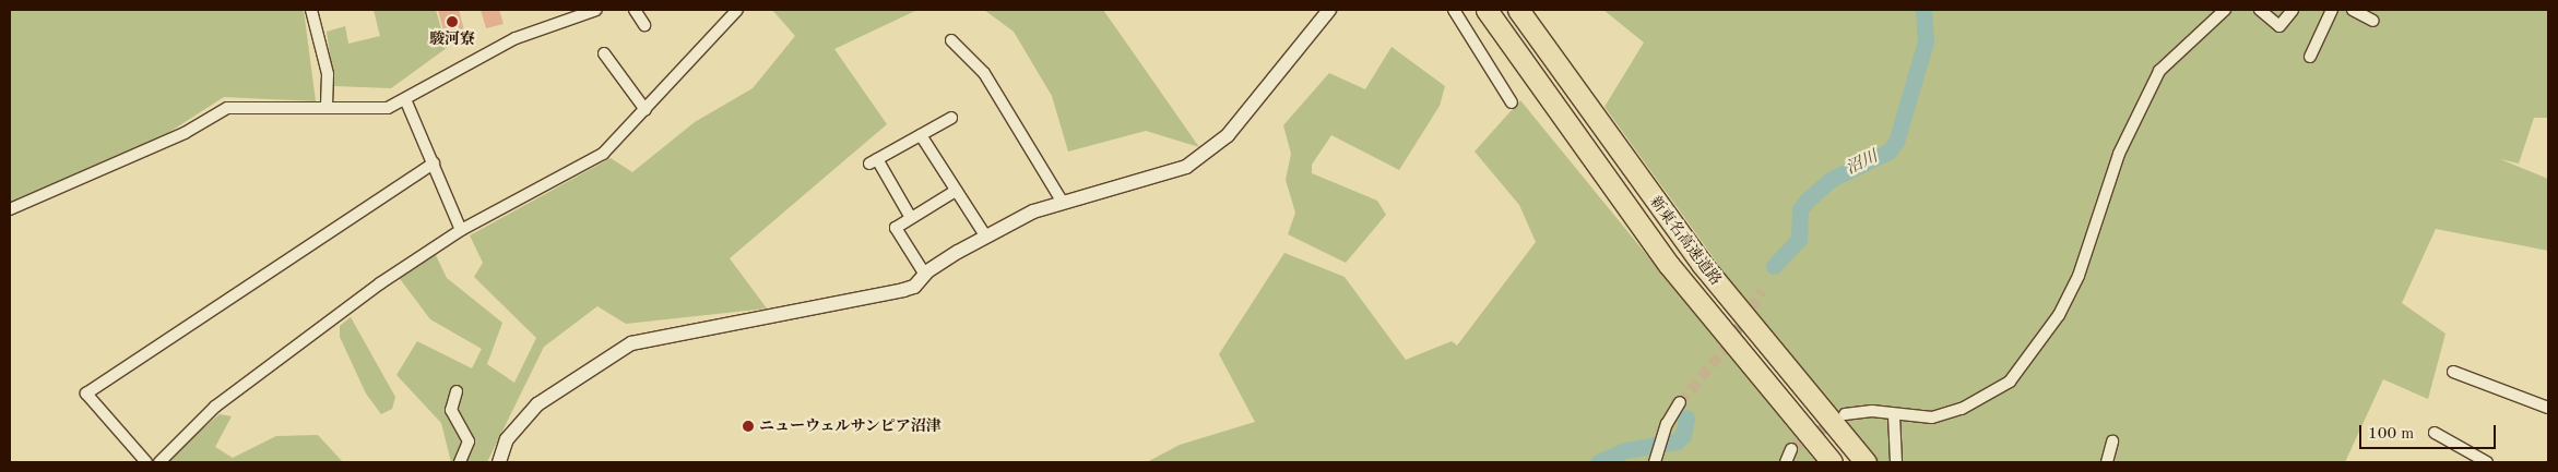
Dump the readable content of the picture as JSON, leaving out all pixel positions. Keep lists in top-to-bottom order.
{
  "streets": {
    "highway": ["新東名高速道路"]
  },
  "water": ["沼川"],
  "places": ["駿河寮", "ニューウェルサンピア沼津"],
  "scale_bar": "100 m"
}
